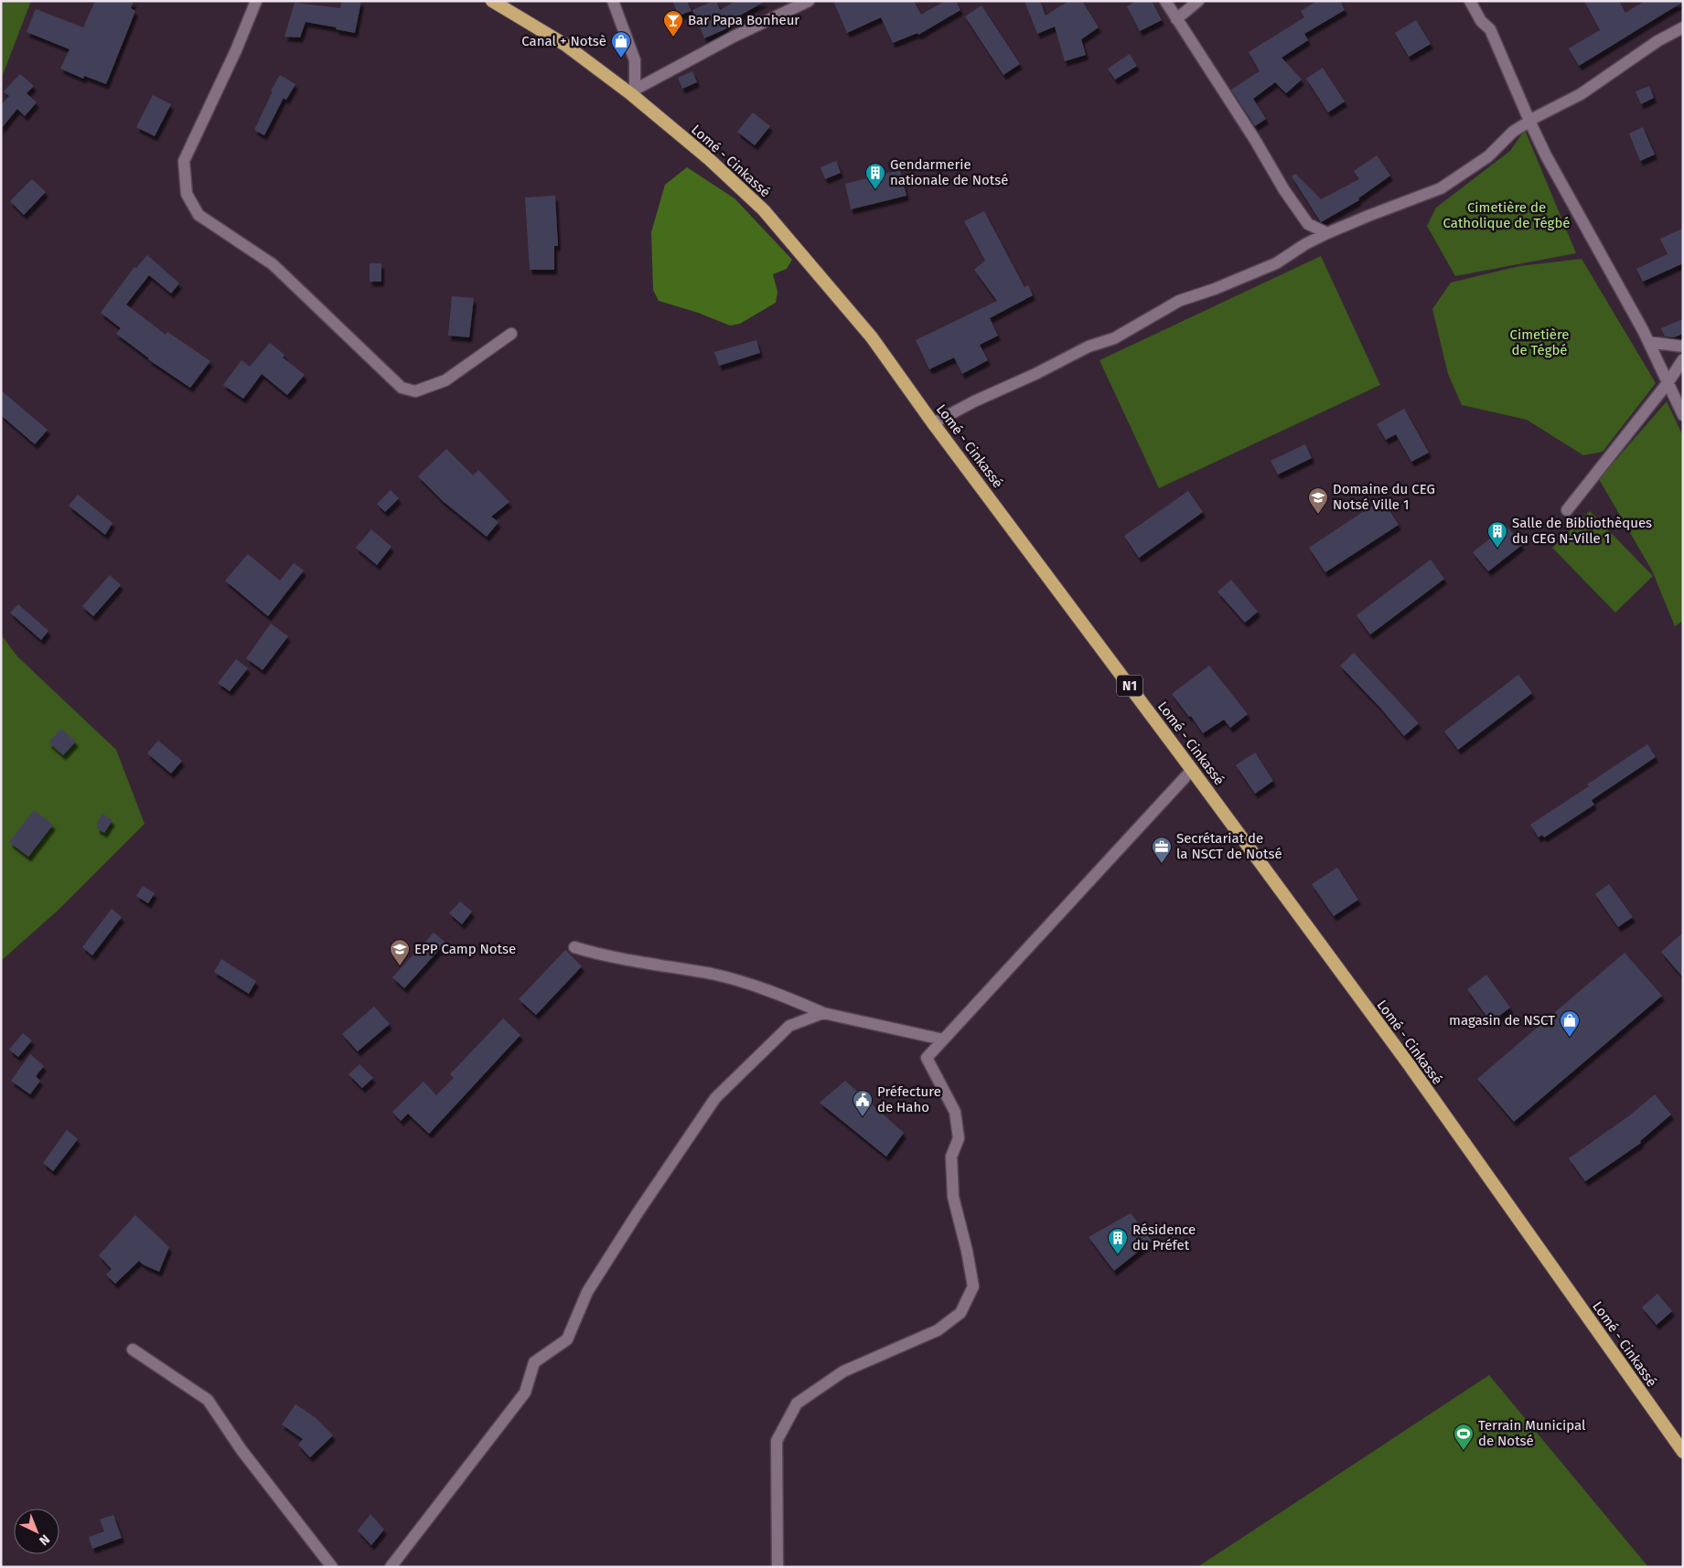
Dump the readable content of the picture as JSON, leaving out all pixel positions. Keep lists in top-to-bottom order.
{
  "streets": {
    "highway": ["Lomé - Cinkassé", "N1"]
  },
  "parks": ["Cimetière de Catholique de Tégbé", "Cimetière de Tégbé"],
  "places": {
    "bar": ["Bar Papa Bonheur"],
    "shop": ["Canal + Notsè", "magasin de NSCT"],
    "building": ["Gendarmerie nationale de Notsé", "Salle de Bibliothèques du CEG N-Ville 1", "Résidence du Préfet"],
    "school or university": ["Domaine du CEG Notsé Ville 1", "EPP Camp Notse"],
    "office": ["Secrétariat de la NSCT de Notsé"],
    "public building": ["Préfecture de Haho"],
    "sports": ["Terrain Municipal de Notsé"]
  },
  "north": "bottom right"
}
